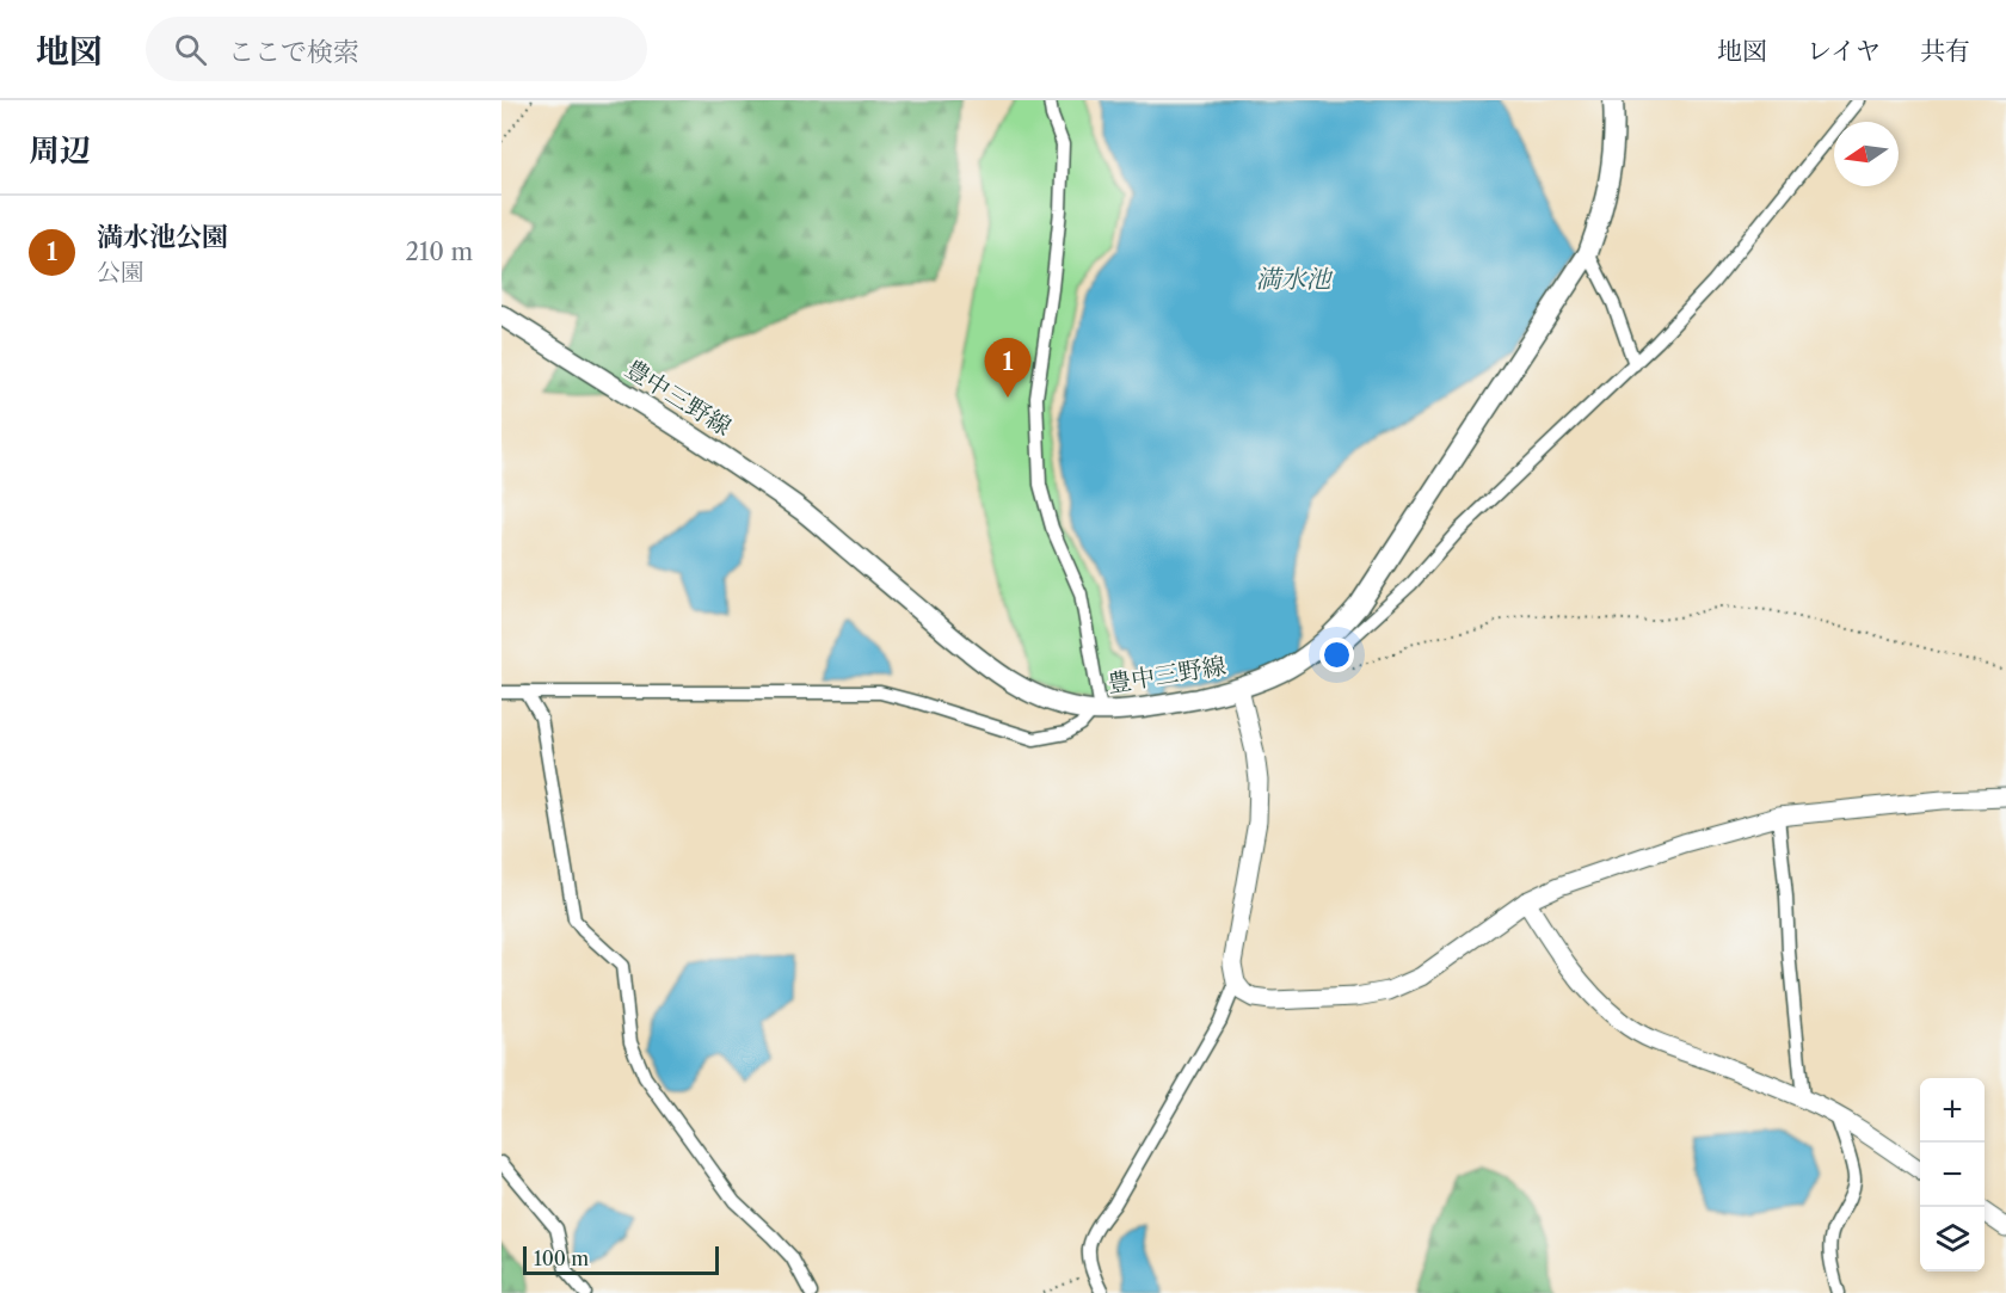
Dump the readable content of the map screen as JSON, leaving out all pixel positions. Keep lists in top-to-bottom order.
{
  "streets": {
    "main road": ["豊中三野線"]
  },
  "water": ["満水池"],
  "scale_bar": "100 m",
  "north": "left",
  "page": {
    "header": "地図",
    "search": "ここで検索",
    "nav": ["地図", "レイヤ", "共有"],
    "heading": "周辺",
    "list": [
      {
        "mark": "1",
        "name": "満水池公園",
        "note": "公園",
        "value": "210 m"
      }
    ],
    "pins": "1",
    "map_buttons": ["+", "−"],
    "scale": "100 m"
  }
}
